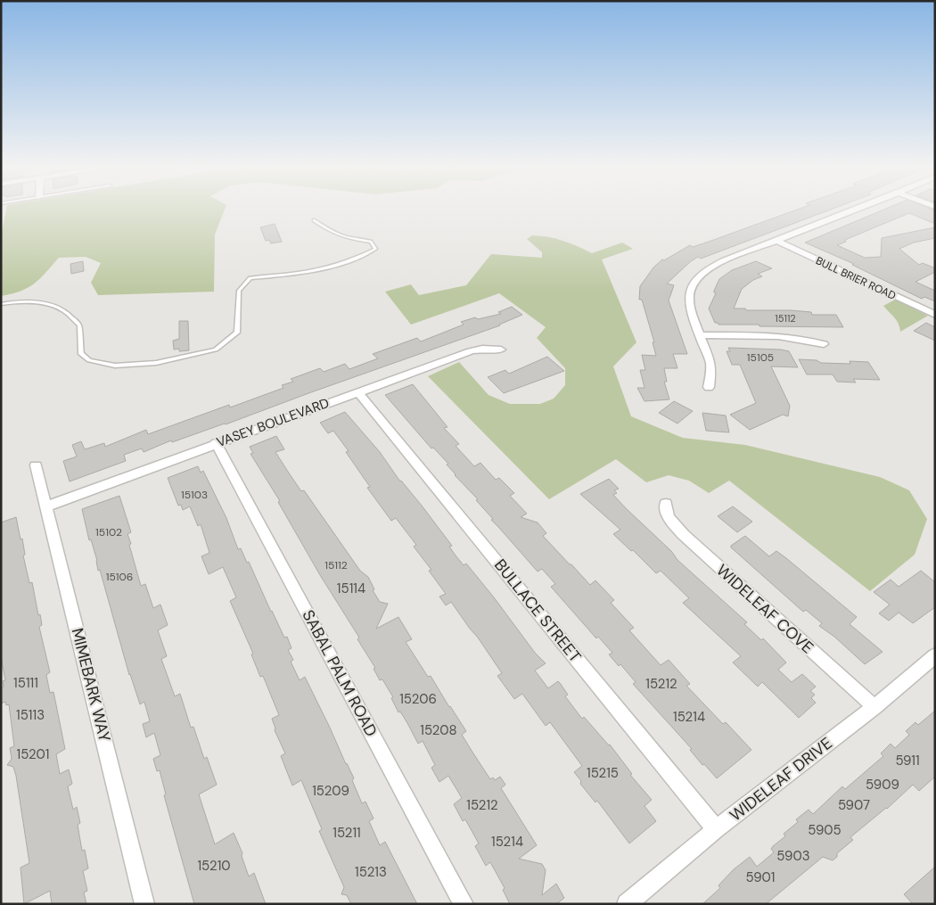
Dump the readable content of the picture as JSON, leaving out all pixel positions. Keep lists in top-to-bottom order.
{
  "streets": {
    "street": [
      "BULL BRIER ROAD",
      "VASEY BOULEVARD",
      "WIDELEAF COVE",
      "BULLACE STREET",
      "SABAL PALM ROAD",
      "MIMEBARK WAY",
      "WIDELEAF DRIVE"
    ]
  },
  "crossings": [
    ["VASEY BOULEVARD", "BULLACE STREET"],
    ["VASEY BOULEVARD", "SABAL PALM ROAD"],
    ["VASEY BOULEVARD", "MIMEBARK WAY"],
    ["WIDELEAF COVE", "WIDELEAF DRIVE"],
    ["BULLACE STREET", "WIDELEAF DRIVE"]
  ],
  "house_numbers": [
    "15112",
    "15105",
    "15103",
    "15102",
    "15112",
    "15106",
    "15114",
    "15111",
    "15212",
    "15206",
    "15113",
    "15214",
    "15208",
    "15201",
    "5911",
    "15215",
    "5909",
    "15209",
    "15212",
    "5907",
    "5905",
    "15211",
    "15214",
    "5903",
    "15210",
    "15213",
    "5901"
  ]
}
